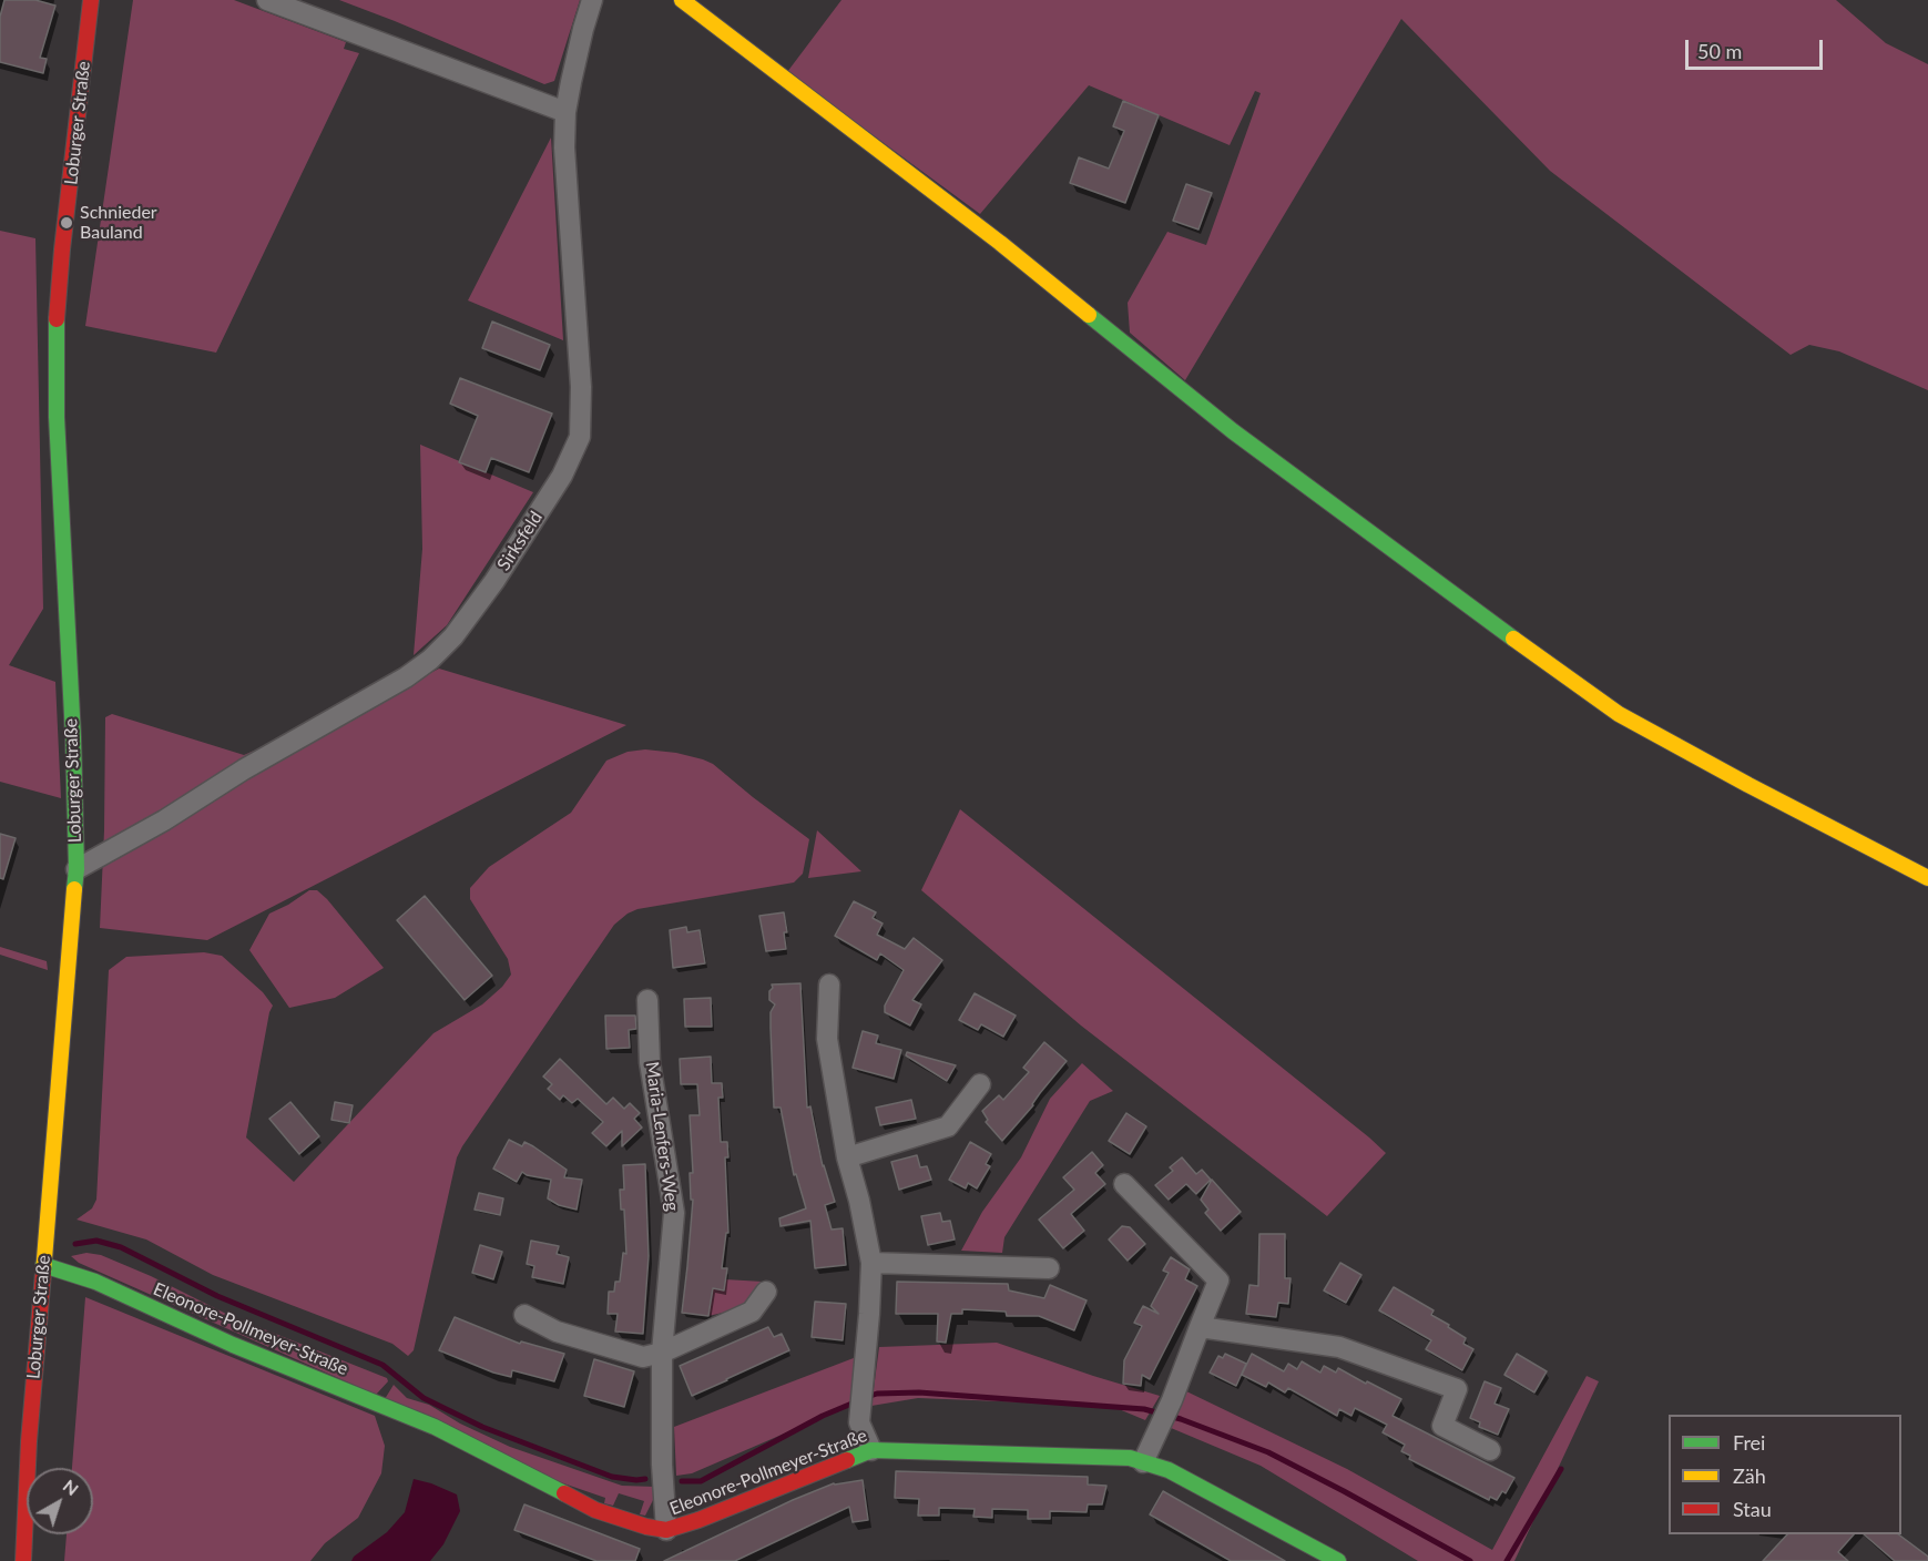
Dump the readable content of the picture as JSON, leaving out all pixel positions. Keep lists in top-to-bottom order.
{
  "streets": {
    "street": [
      "Loburger Straße",
      "Sirksfeld",
      "Maria-Lenfers-Weg",
      "Eleonore-Pollmeyer-Straße"
    ]
  },
  "crossings": [
    ["Loburger Straße", "Sirksfeld"],
    ["Loburger Straße", "Eleonore-Pollmeyer-Straße"],
    ["Maria-Lenfers-Weg", "Eleonore-Pollmeyer-Straße"]
  ],
  "places": ["Schnieder Bauland"],
  "legend": ["Frei", "Zäh", "Stau"],
  "scale_bar": "50 m",
  "north": "top right"
}
